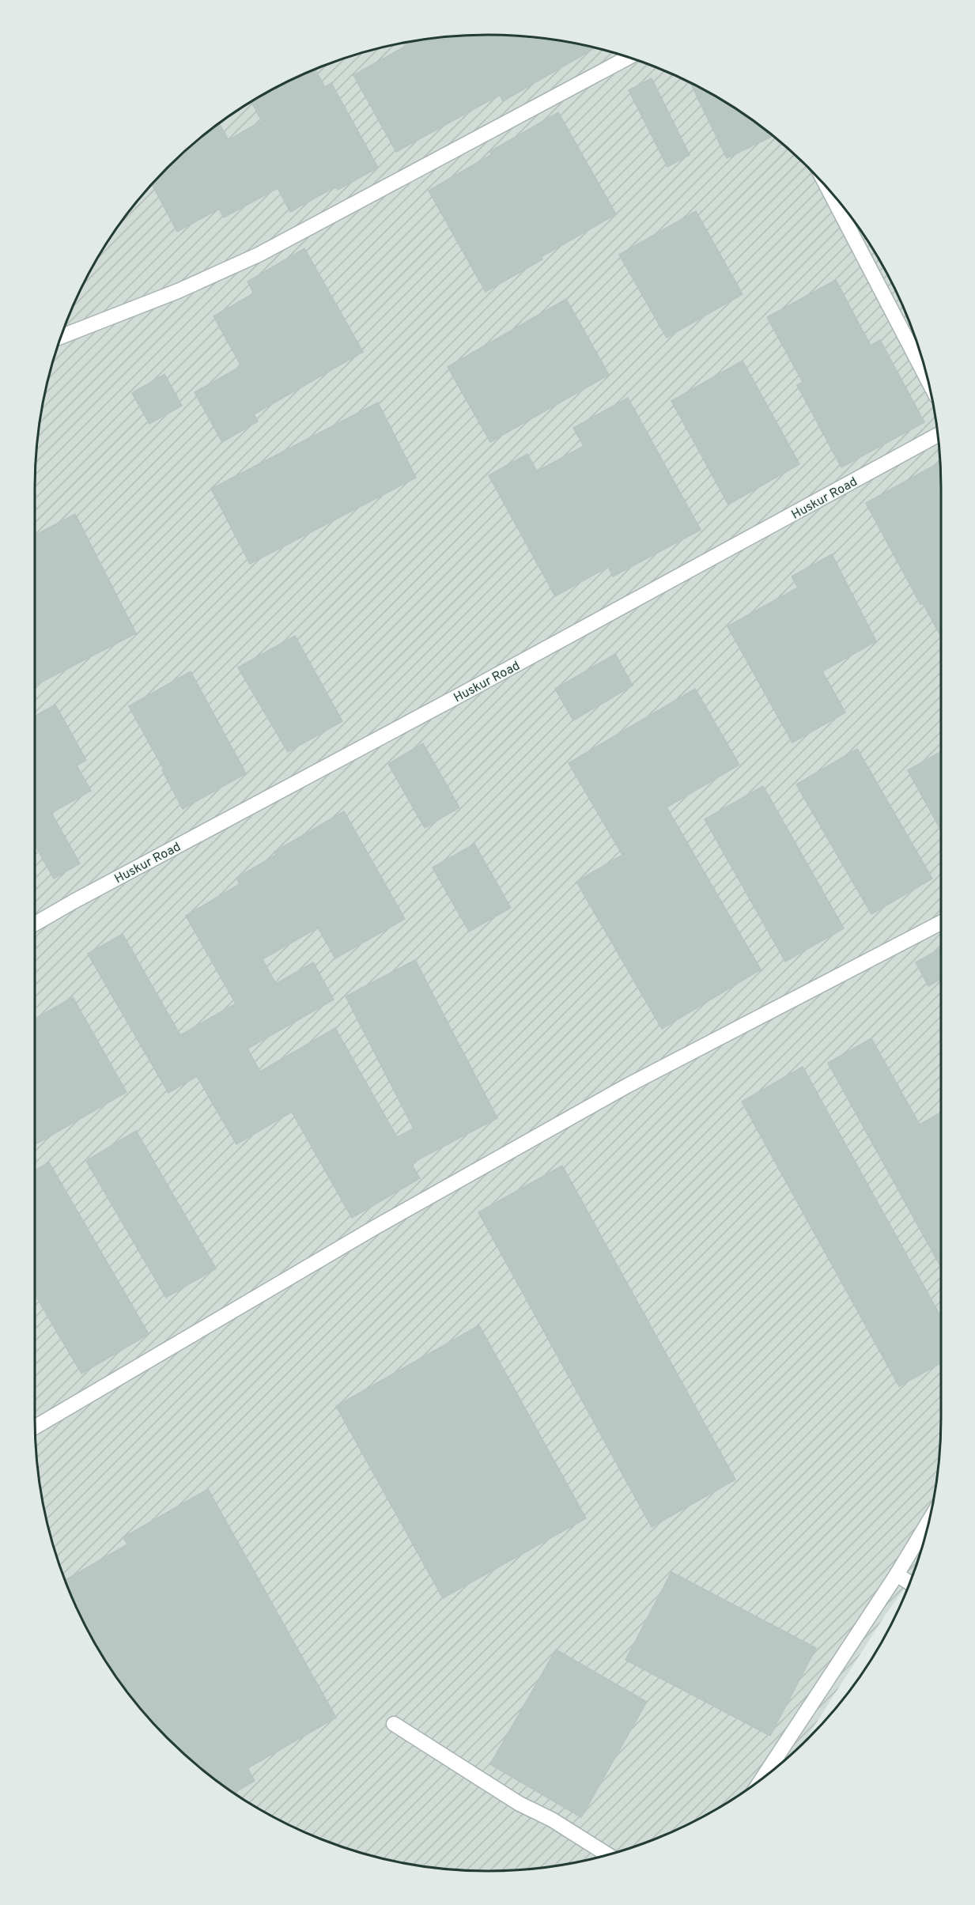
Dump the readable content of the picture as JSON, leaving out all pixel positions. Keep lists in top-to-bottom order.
{
  "streets": {
    "street": ["Huskur Road"]
  }
}
